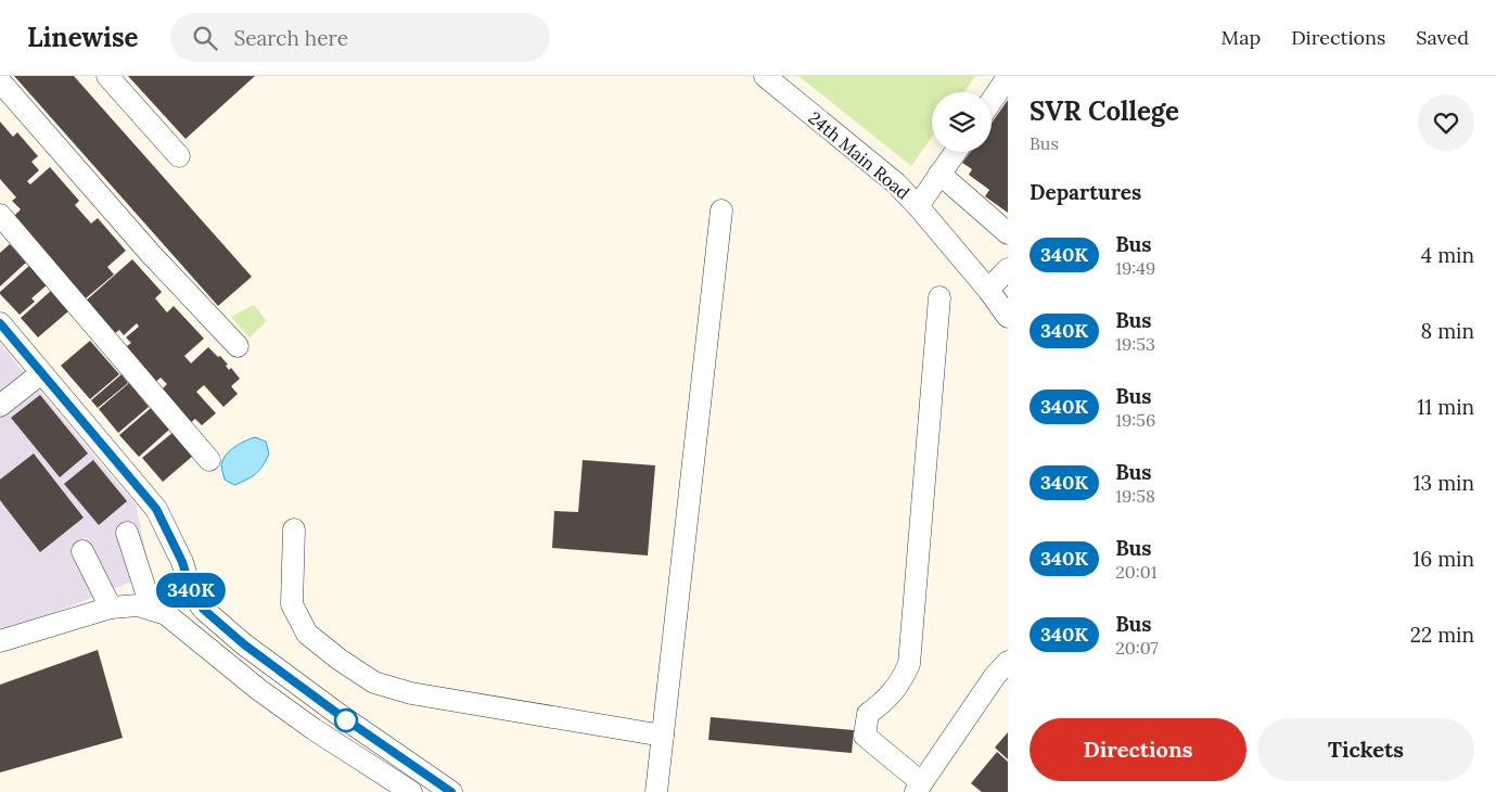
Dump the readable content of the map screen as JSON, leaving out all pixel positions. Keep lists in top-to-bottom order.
{
  "streets": {
    "street": ["24th Main Road"]
  },
  "lines": ["bus line 340K"],
  "page": {
    "header": "Linewise",
    "search": "Search here",
    "nav": ["Map", "Directions", "Saved"],
    "on_map": "340K",
    "heading": [
      ["SVR College", "Bus"],
      "Departures"
    ],
    "list": [
      {
        "mark": "340K",
        "name": "Bus",
        "note": "19:49",
        "value": "4 min"
      },
      {
        "mark": "340K",
        "name": "Bus",
        "note": "19:53",
        "value": "8 min"
      },
      {
        "mark": "340K",
        "name": "Bus",
        "note": "19:56",
        "value": "11 min"
      },
      {
        "mark": "340K",
        "name": "Bus",
        "note": "19:58",
        "value": "13 min"
      },
      {
        "mark": "340K",
        "name": "Bus",
        "note": "20:01",
        "value": "16 min"
      },
      {
        "mark": "340K",
        "name": "Bus",
        "note": "20:07",
        "value": "22 min"
      }
    ],
    "buttons": ["Directions", "Tickets"]
  }
}
